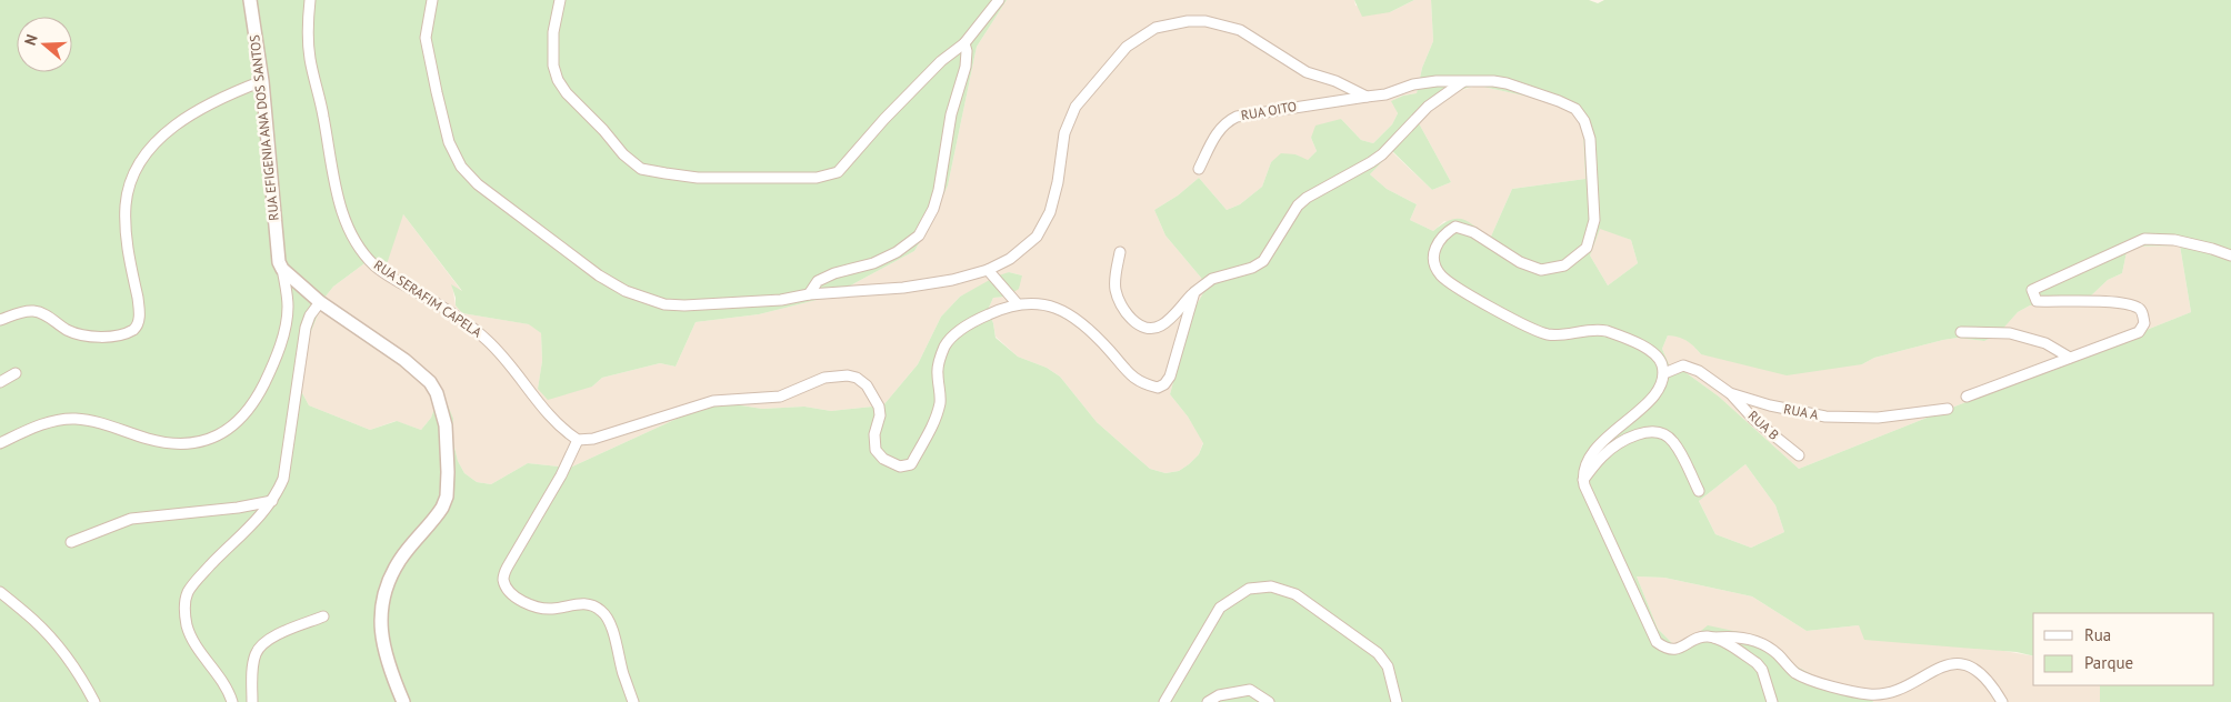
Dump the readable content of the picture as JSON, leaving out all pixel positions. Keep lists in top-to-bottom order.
{
  "streets": {
    "street": [
      "RUA OITO",
      "RUA EFIGENIA ANA DOS SANTOS",
      "RUA SERAFIM CAPELA",
      "RUA A",
      "RUA B"
    ]
  },
  "crossings": [
    ["RUA OITO", "RUA A"],
    ["RUA A", "RUA B"]
  ],
  "legend": ["Rua", "Parque"],
  "north": "left"
}
